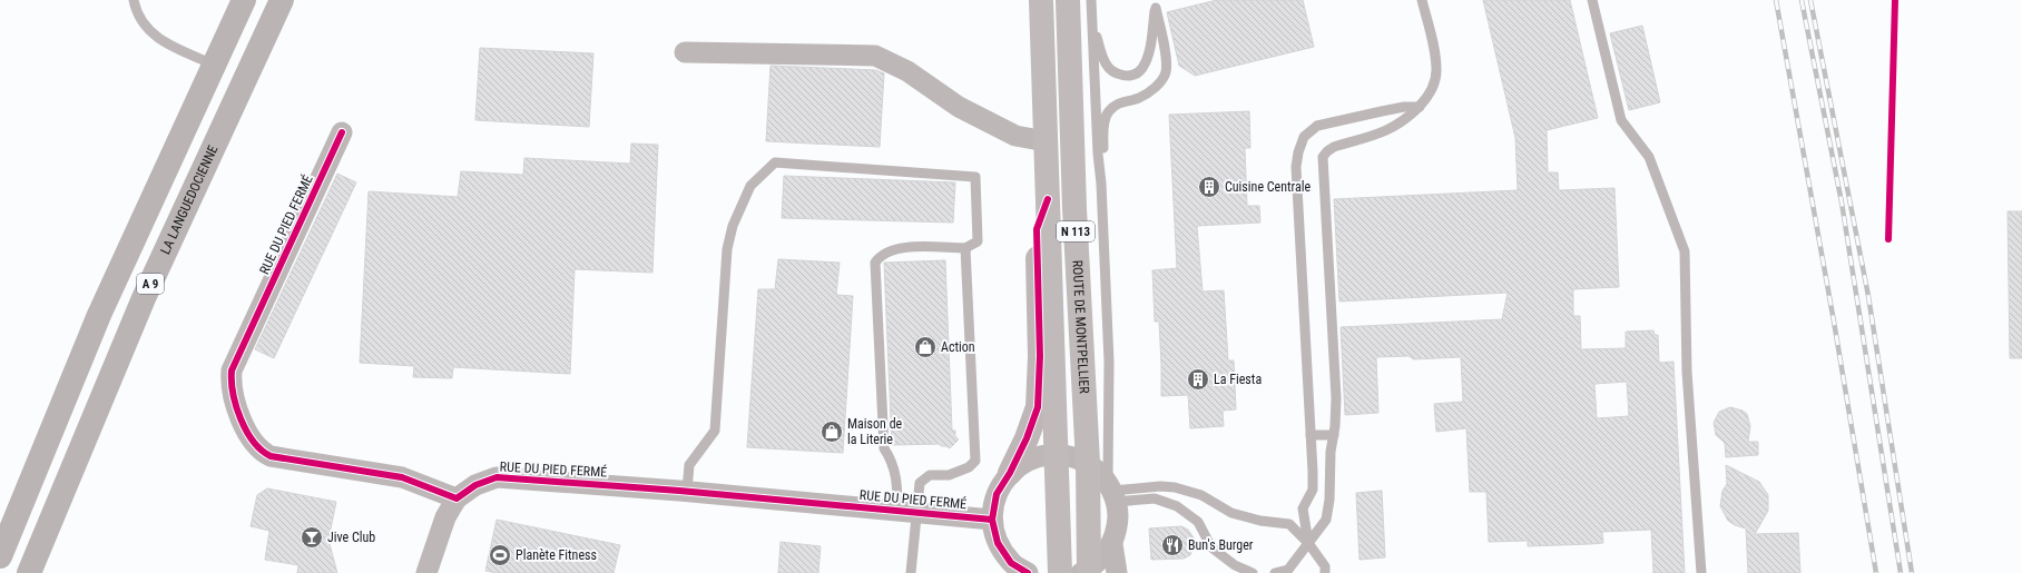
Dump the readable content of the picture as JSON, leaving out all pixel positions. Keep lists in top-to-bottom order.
{
  "streets": {
    "highway": ["LA LANGUEDOCIENNE", "A 9"],
    "main road": ["N 113", "ROUTE DE MONTPELLIER"],
    "street": ["RUE DU PIED FERMÉ"]
  },
  "places": {
    "building": ["Cuisine Centrale", "La Fiesta"],
    "shop": ["Action", "Maison de la Literie"],
    "bar": ["Jive Club"],
    "restaurant": ["Bun's Burger"],
    "sports": ["Planète Fitness"]
  }
}
